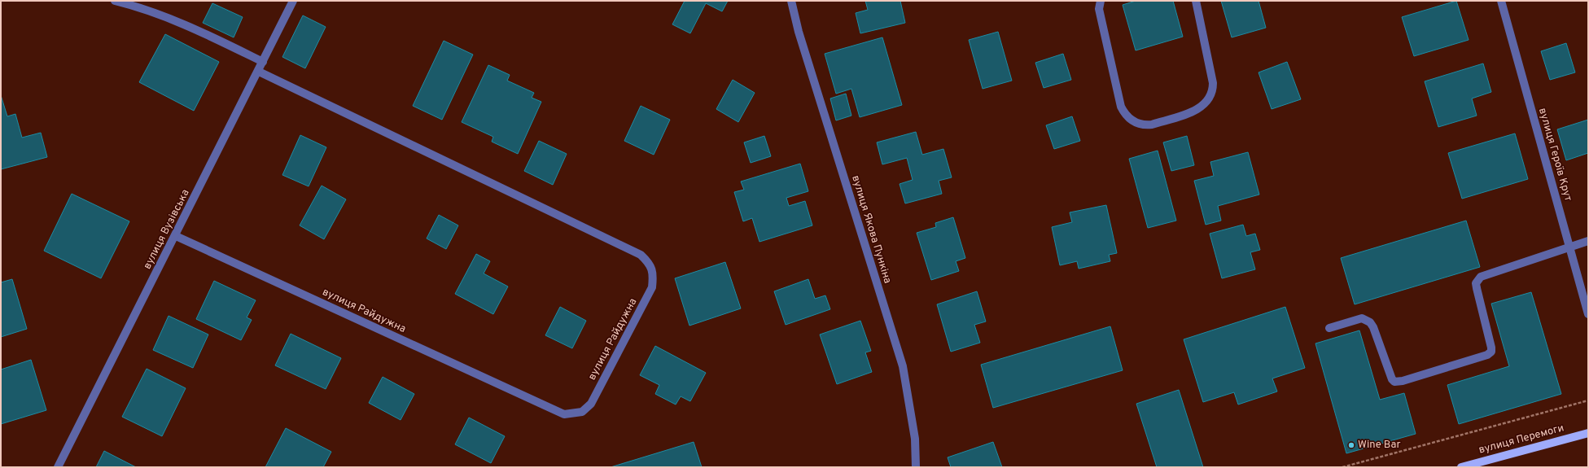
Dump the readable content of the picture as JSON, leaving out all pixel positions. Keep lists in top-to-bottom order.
{
  "streets": {
    "main road": ["вулиця Перемоги"],
    "street": [
      "вулиця Героїв Крут",
      "вулиця Вузівська",
      "вулиця Якова Пункіна",
      "вулиця Райдужна"
    ]
  },
  "crossings": [
    ["вулиця Вузівська", "вулиця Райдужна"]
  ],
  "places": ["Wine Bar"]
}
